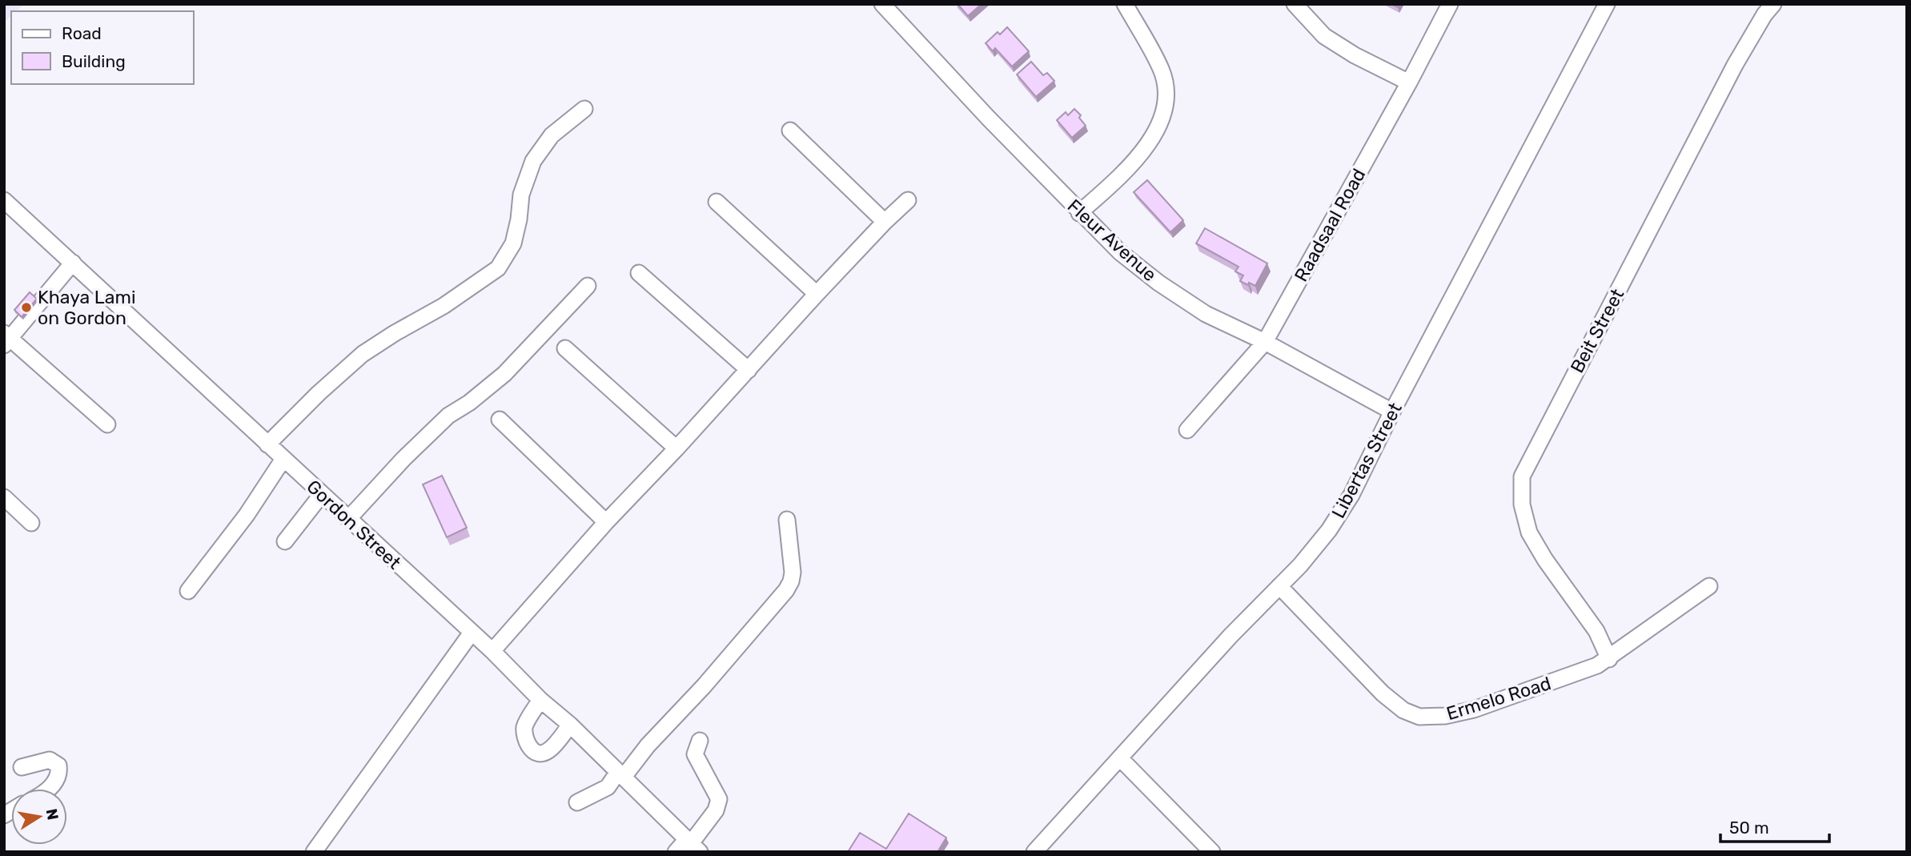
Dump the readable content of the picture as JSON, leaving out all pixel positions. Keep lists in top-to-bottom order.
{
  "streets": {
    "street": [
      "Raadsaal Road",
      "Fleur Avenue",
      "Beit Street",
      "Libertas Street",
      "Gordon Street",
      "Ermelo Road"
    ]
  },
  "crossings": [
    ["Raadsaal Road", "Fleur Avenue"],
    ["Fleur Avenue", "Libertas Street"],
    ["Beit Street", "Ermelo Road"],
    ["Libertas Street", "Ermelo Road"]
  ],
  "places": ["Khaya Lami on Gordon"],
  "legend": ["Road", "Building"],
  "scale_bar": "50 m",
  "north": "right"
}
